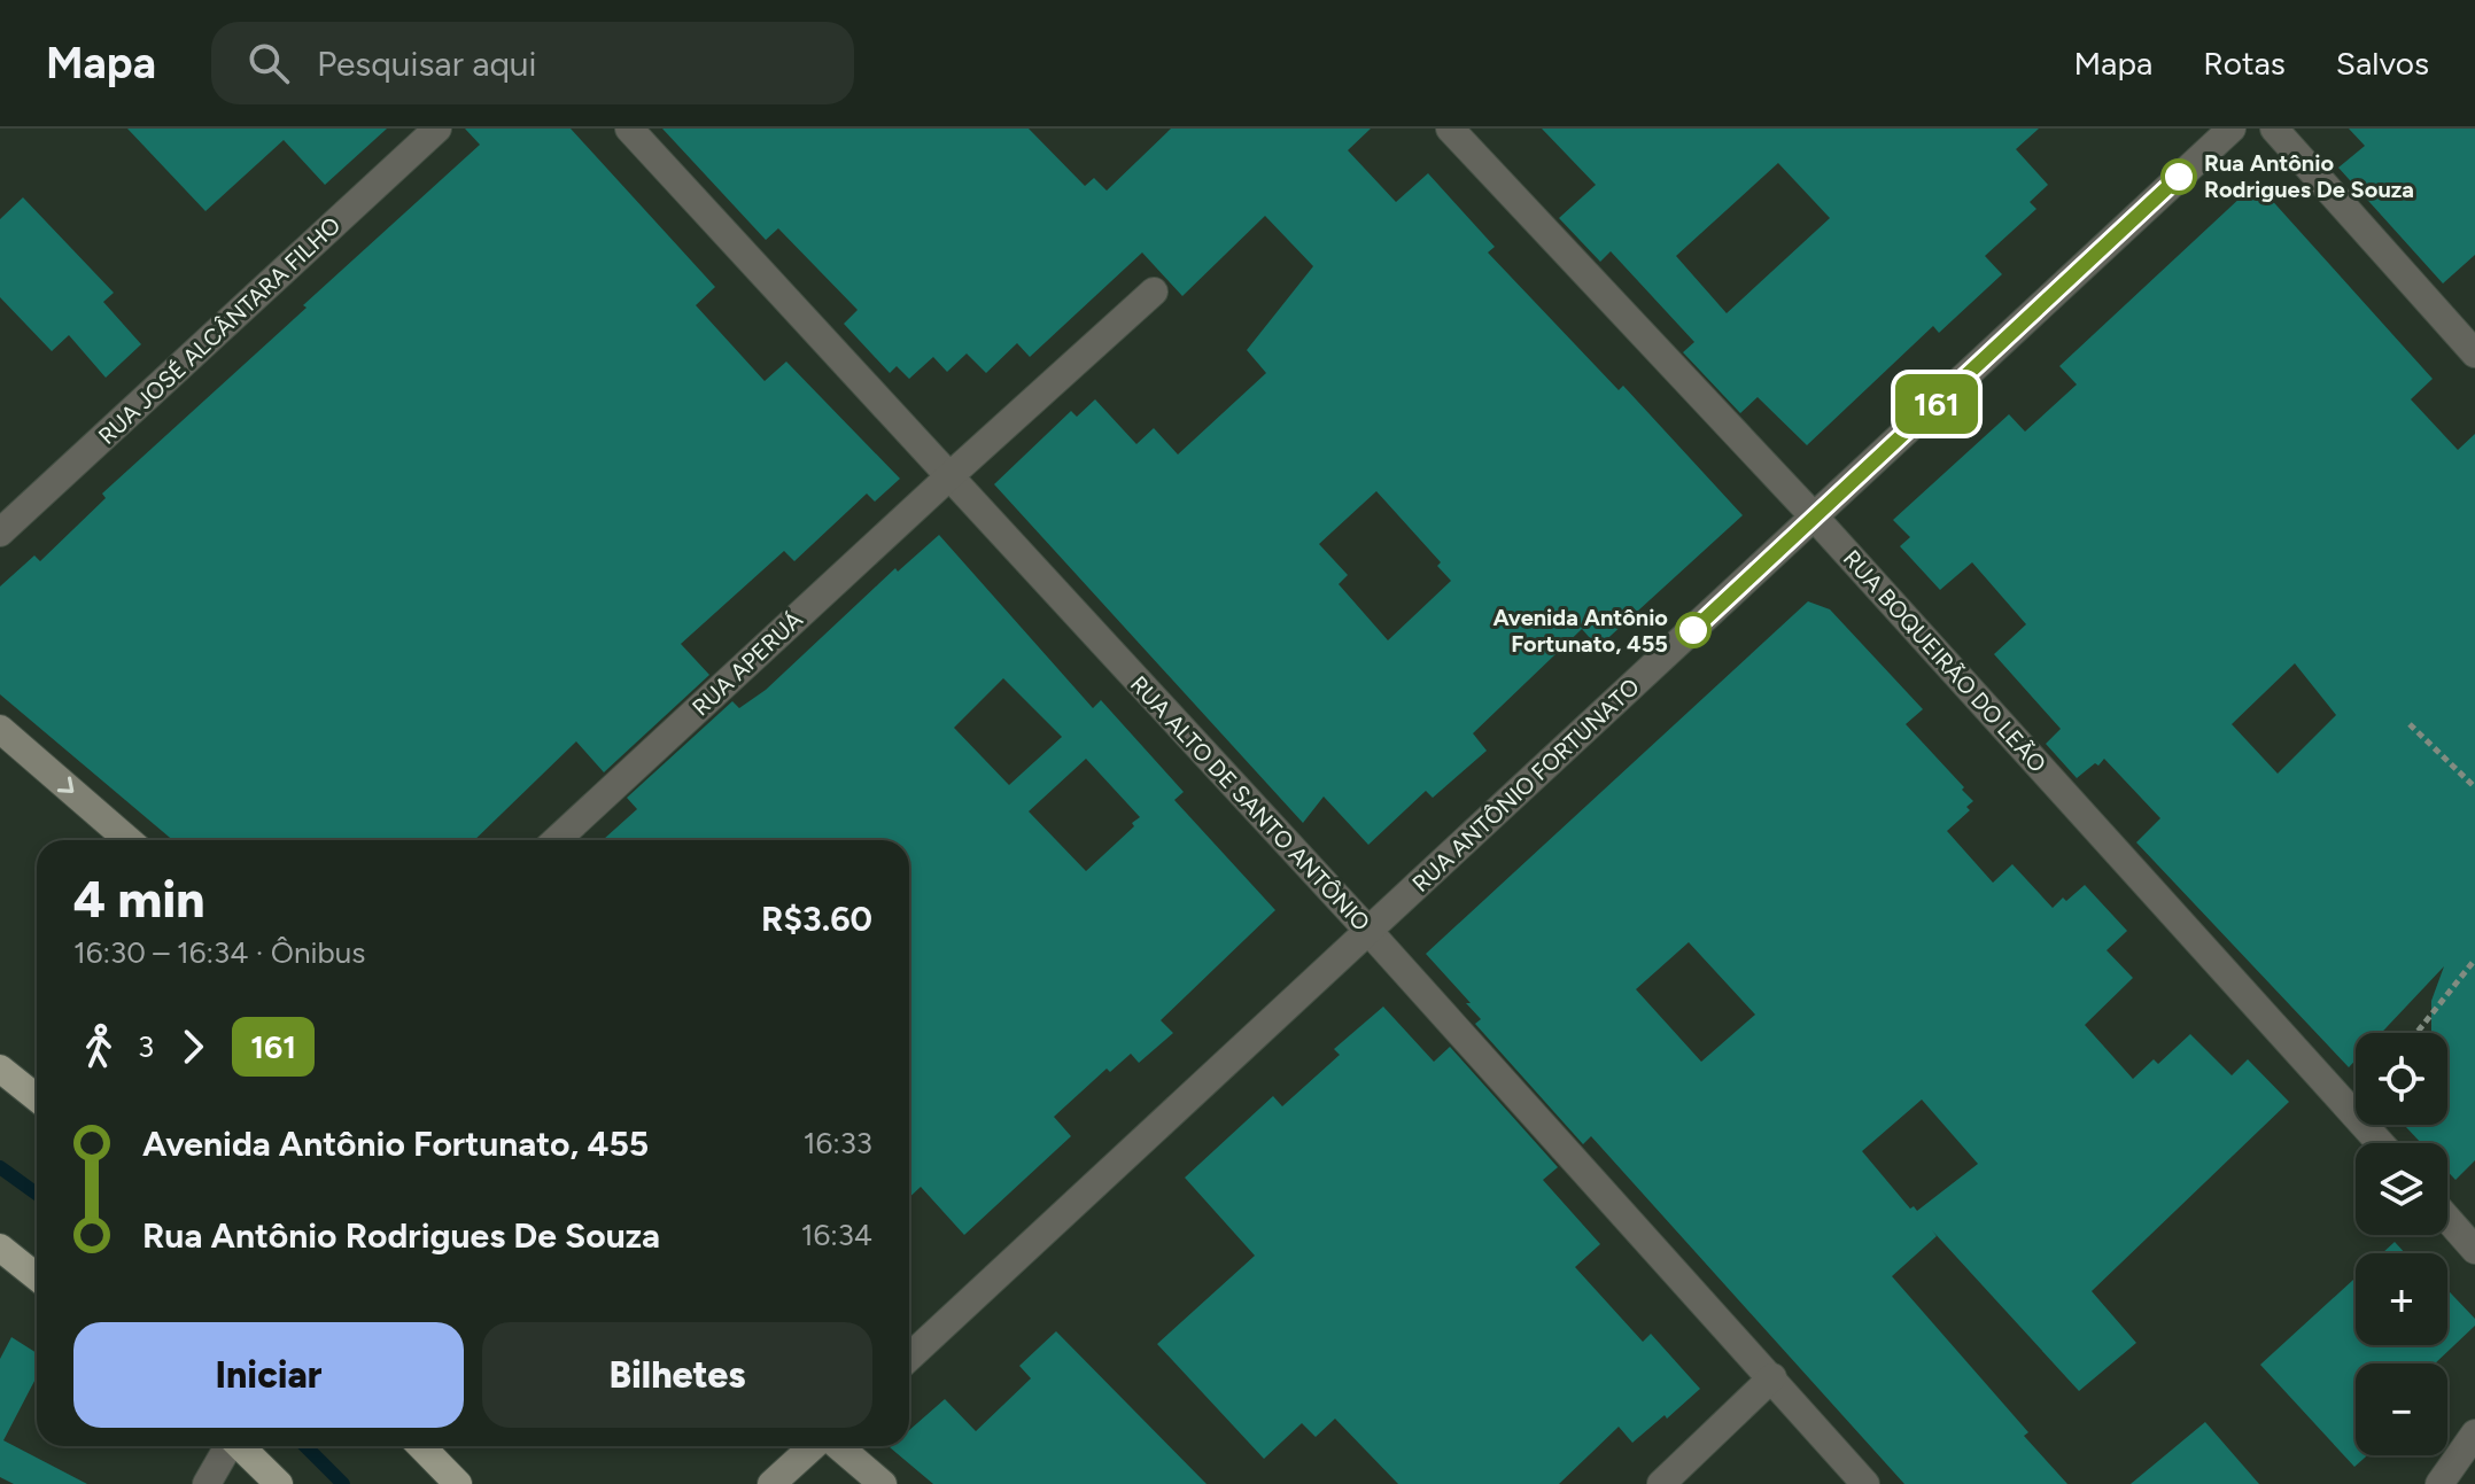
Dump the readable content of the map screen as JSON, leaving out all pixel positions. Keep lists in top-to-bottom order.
{
  "streets": {
    "street": [
      "RUA JOSÉ ALCÂNTARA FILHO",
      "RUA BOQUEIRÃO DO LEÃO",
      "RUA APERUÁ",
      "RUA ANTÔNIO FORTUNATO",
      "RUA ALTO DE SANTO ANTÔNIO"
    ]
  },
  "crossings": [
    ["RUA BOQUEIRÃO DO LEÃO", "RUA ANTÔNIO FORTUNATO"],
    ["RUA APERUÁ", "RUA ALTO DE SANTO ANTÔNIO"],
    ["RUA ANTÔNIO FORTUNATO", "RUA ALTO DE SANTO ANTÔNIO"]
  ],
  "places": ["Rua Antônio Rodrigues De Souza", "Avenida Antônio Fortunato, 455"],
  "lines": ["bus line 161"],
  "page": {
    "header": "Mapa",
    "search": "Pesquisar aqui",
    "nav": ["Mapa", "Rotas", "Salvos"],
    "on_map": "161",
    "heading": ["4 min", "16:30 – 16:34 · Ônibus", "R$3.60"],
    "legs": ["3", "161"],
    "map_buttons": ["+", "−"],
    "list": [
      {
        "name": "Avenida Antônio Fortunato, 455",
        "value": "16:33"
      },
      {
        "name": "Rua Antônio Rodrigues De Souza",
        "value": "16:34"
      }
    ],
    "buttons": ["Iniciar", "Bilhetes"]
  }
}
